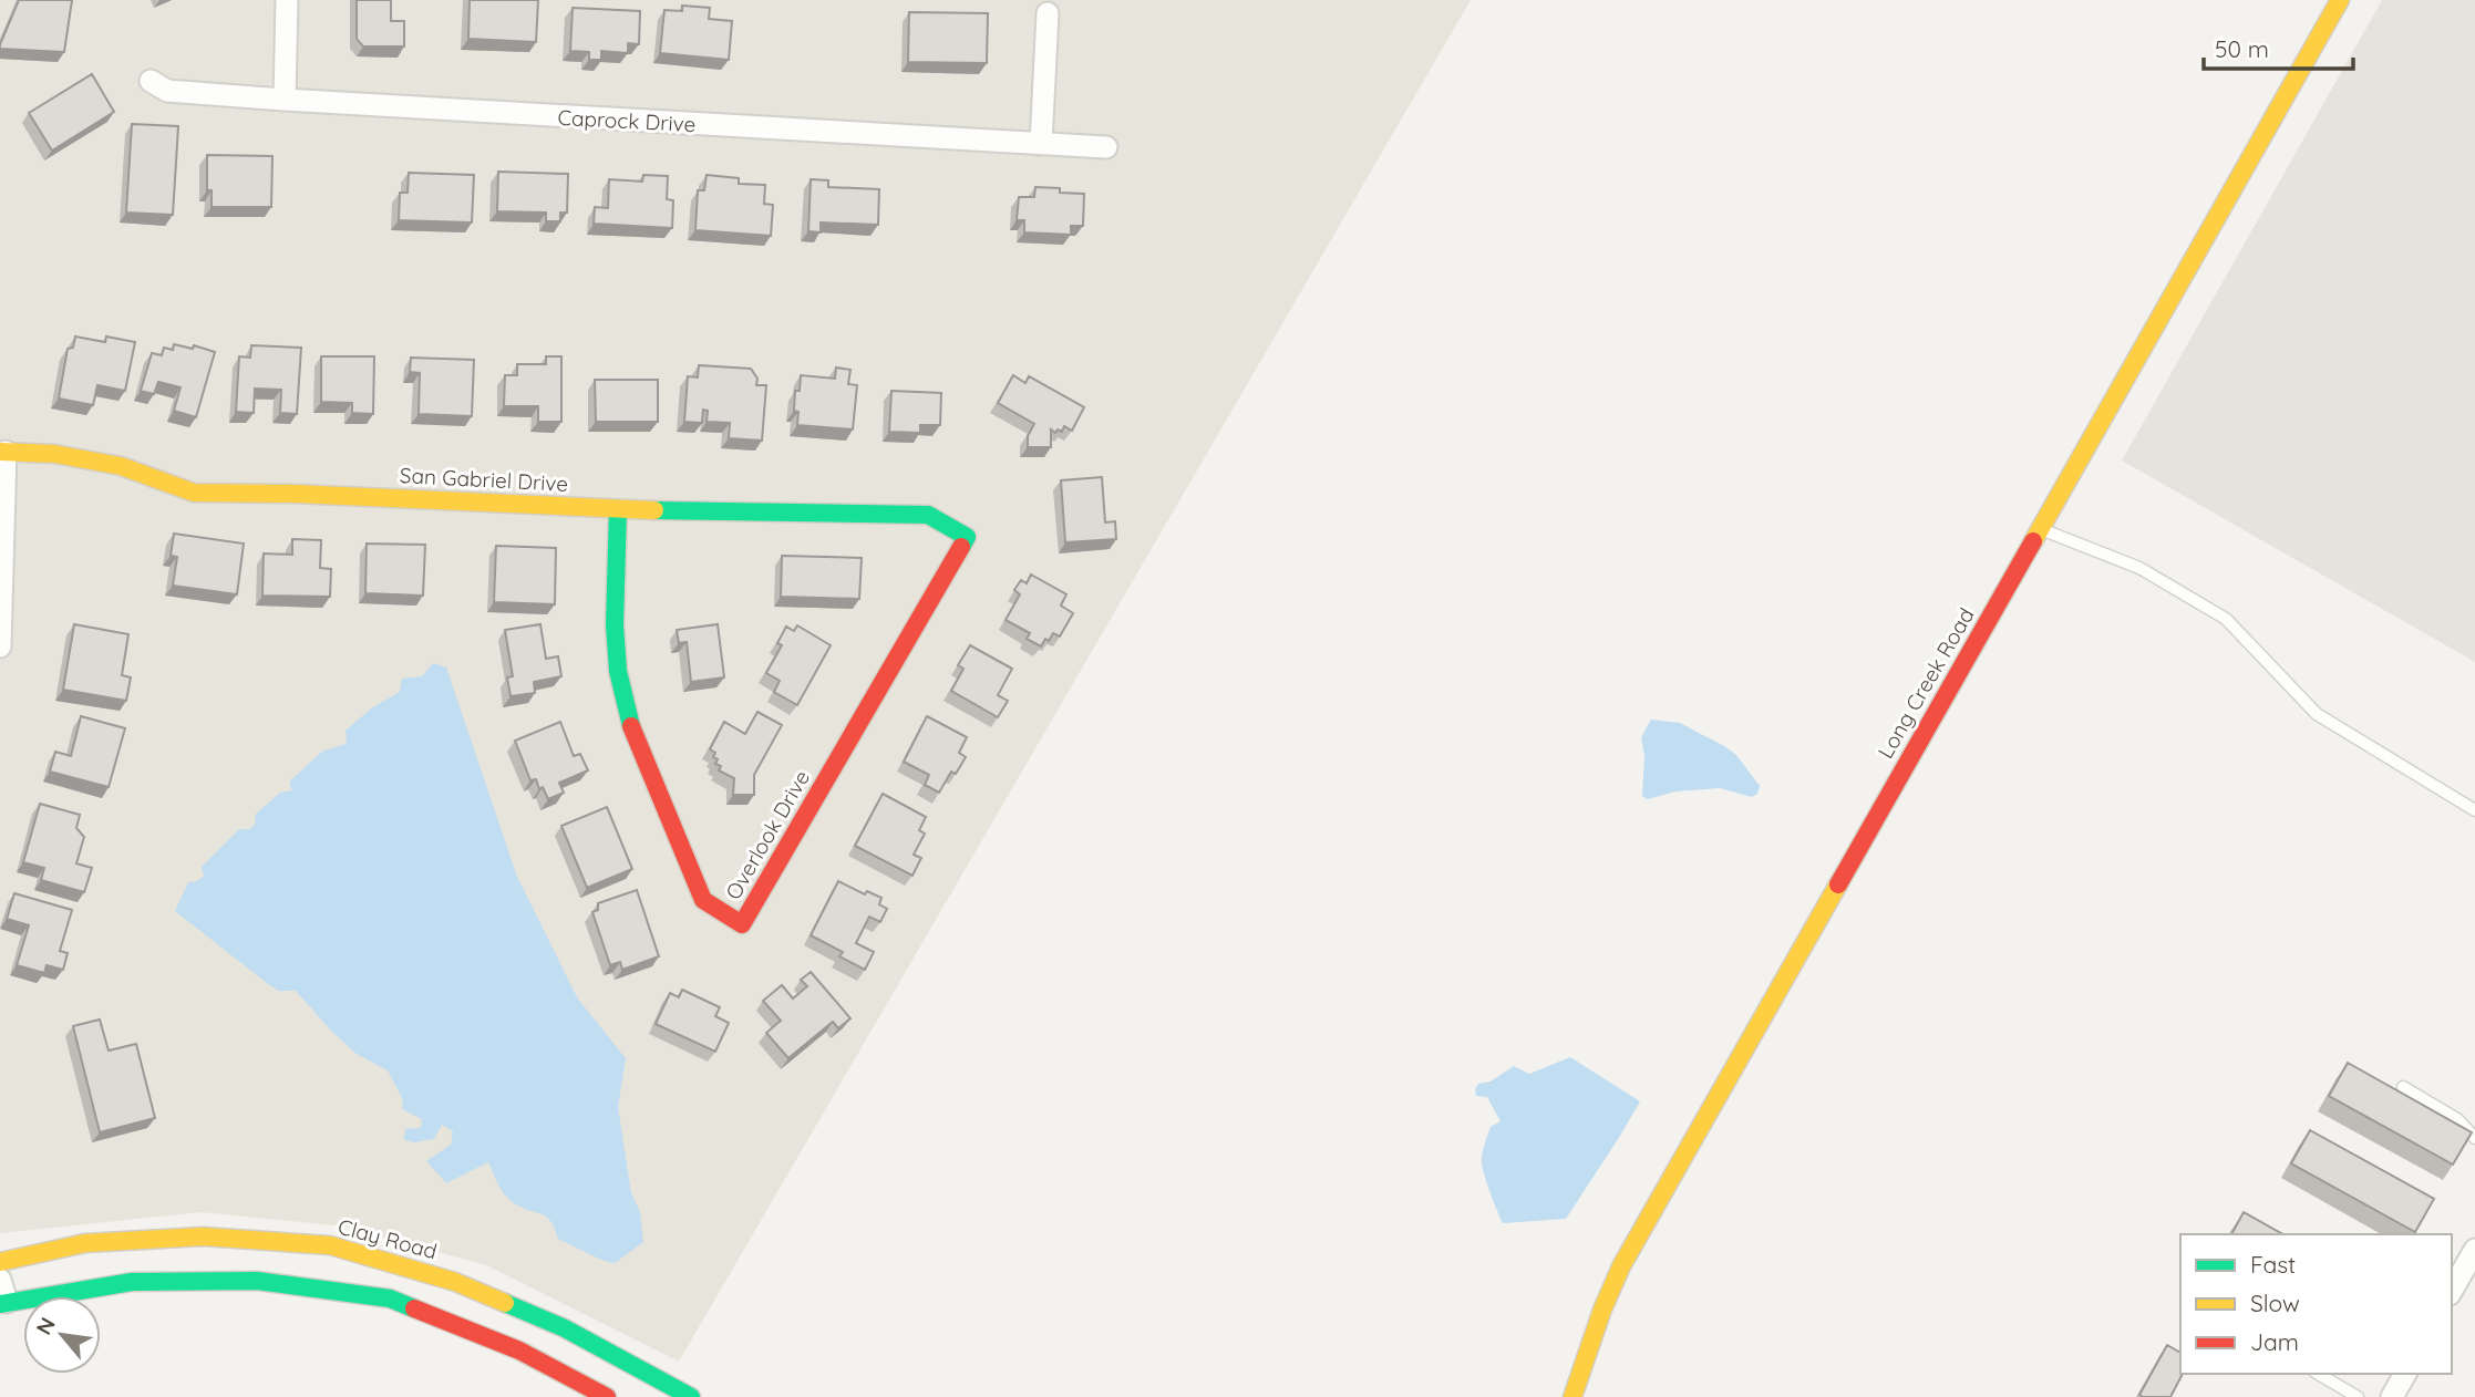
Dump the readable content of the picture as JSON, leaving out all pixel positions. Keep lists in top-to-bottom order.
{
  "streets": {
    "street": [
      "Caprock Drive",
      "San Gabriel Drive",
      "Long Creek Road",
      "Overlook Drive",
      "Clay Road"
    ]
  },
  "crossings": [
    ["San Gabriel Drive", "Overlook Drive"]
  ],
  "legend": ["Fast", "Slow", "Jam"],
  "scale_bar": "50 m",
  "north": "top left"
}
